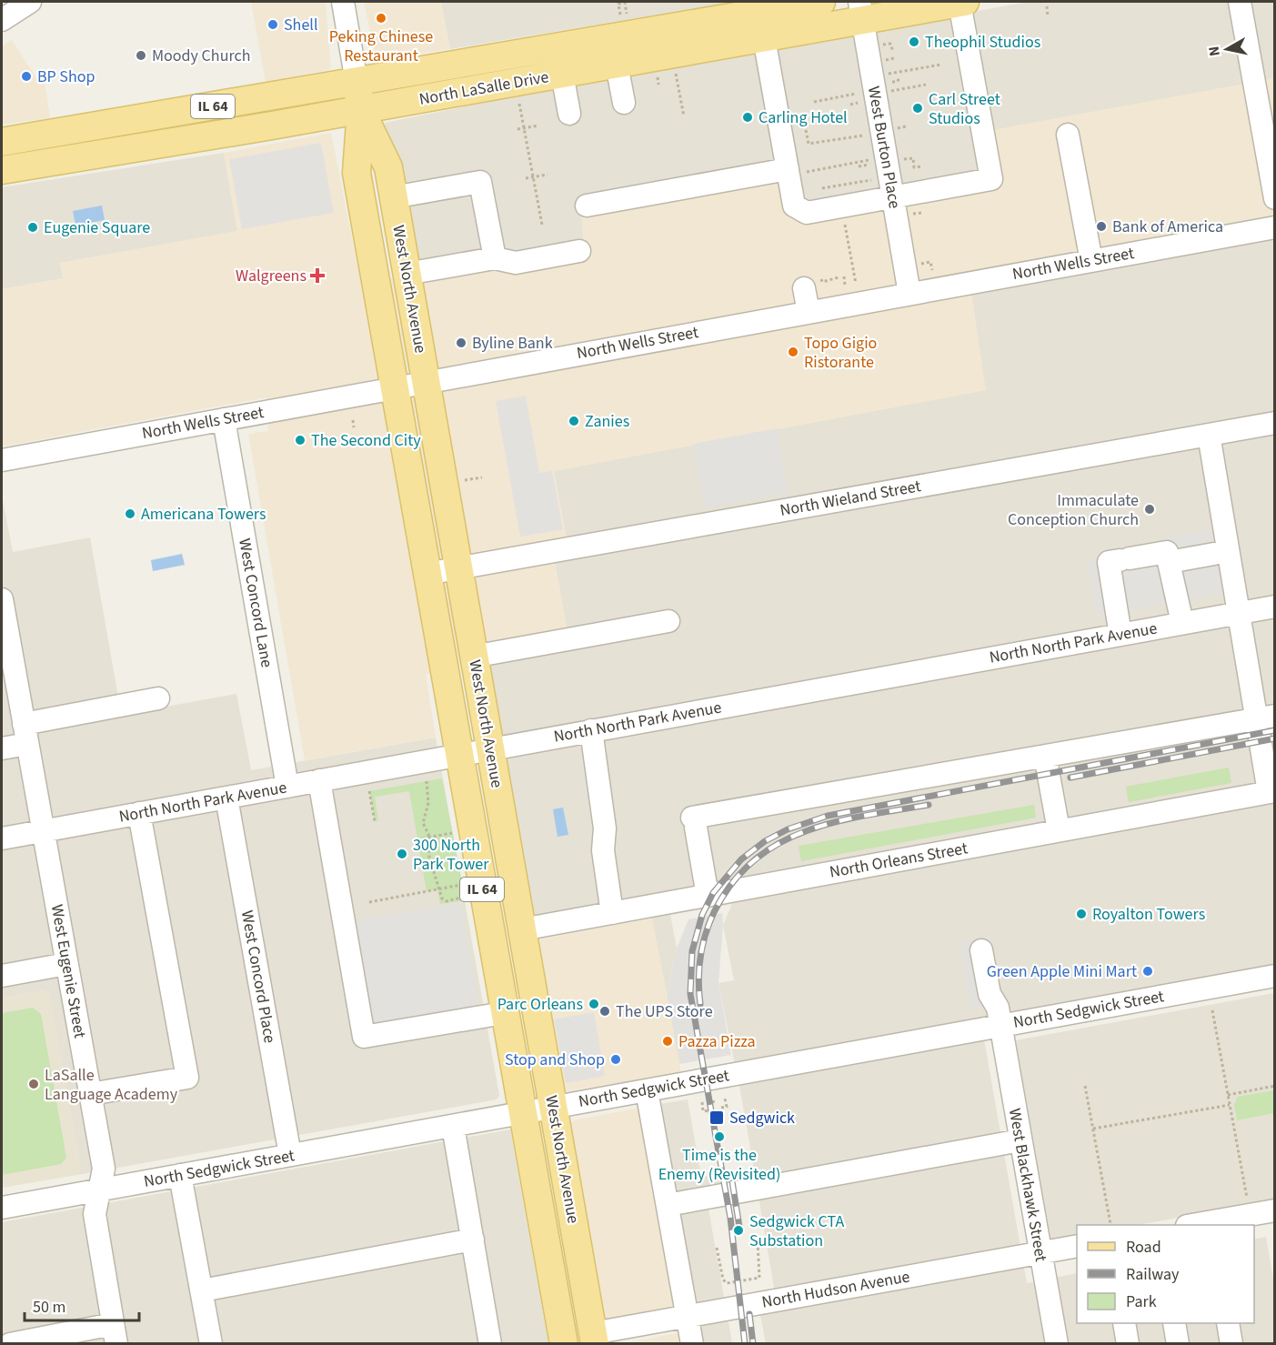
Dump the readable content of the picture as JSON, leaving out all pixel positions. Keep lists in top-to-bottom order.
{
  "streets": {
    "main road": ["North LaSalle Drive", "IL 64", "West North Avenue"],
    "street": [
      "West Burton Place",
      "North Wells Street",
      "North Wieland Street",
      "West Concord Lane",
      "North North Park Avenue",
      "North Orleans Street",
      "West Eugenie Street",
      "West Concord Place",
      "North Sedgwick Street",
      "West Blackhawk Street",
      "North Hudson Avenue"
    ]
  },
  "crossings": [
    ["North LaSalle Drive", "West Burton Place"],
    ["North LaSalle Drive", "West North Avenue"],
    ["West Burton Place", "North Wells Street"],
    ["North Wells Street", "West North Avenue"],
    ["North Wells Street", "West Concord Lane"],
    ["West North Avenue", "North Wieland Street"],
    ["West North Avenue", "North North Park Avenue"],
    ["West North Avenue", "North Orleans Street"],
    ["West North Avenue", "North Sedgwick Street"],
    ["West North Avenue", "North Hudson Avenue"],
    ["West Concord Lane", "North North Park Avenue"],
    ["North North Park Avenue", "West Eugenie Street"],
    ["North North Park Avenue", "West Concord Place"],
    ["West Eugenie Street", "North Sedgwick Street"],
    ["West Concord Place", "North Sedgwick Street"],
    ["North Sedgwick Street", "West Blackhawk Street"],
    ["West Blackhawk Street", "North Hudson Avenue"]
  ],
  "places": {
    "other": [
      "Peking Chinese Restaurant",
      "Shell",
      "Theophil Studios",
      "Moody Church",
      "BP Shop",
      "Carl Street Studios",
      "Carling Hotel",
      "Bank of America",
      "Eugenie Square",
      "Byline Bank",
      "Topo Gigio Ristorante",
      "Zanies",
      "The Second City",
      "Immaculate Conception Church",
      "Americana Towers",
      "300 North Park Tower",
      "Royalton Towers",
      "Green Apple Mini Mart",
      "Parc Orleans",
      "The UPS Store",
      "Pazza Pizza",
      "Stop and Shop",
      "LaSalle Language Academy",
      "Time is the Enemy (Revisited)",
      "Sedgwick CTA Substation"
    ],
    "health": ["Walgreens"],
    "transit": ["Sedgwick"]
  },
  "legend": ["Road", "Railway", "Park"],
  "scale_bar": "50 m",
  "north": "left"
}
